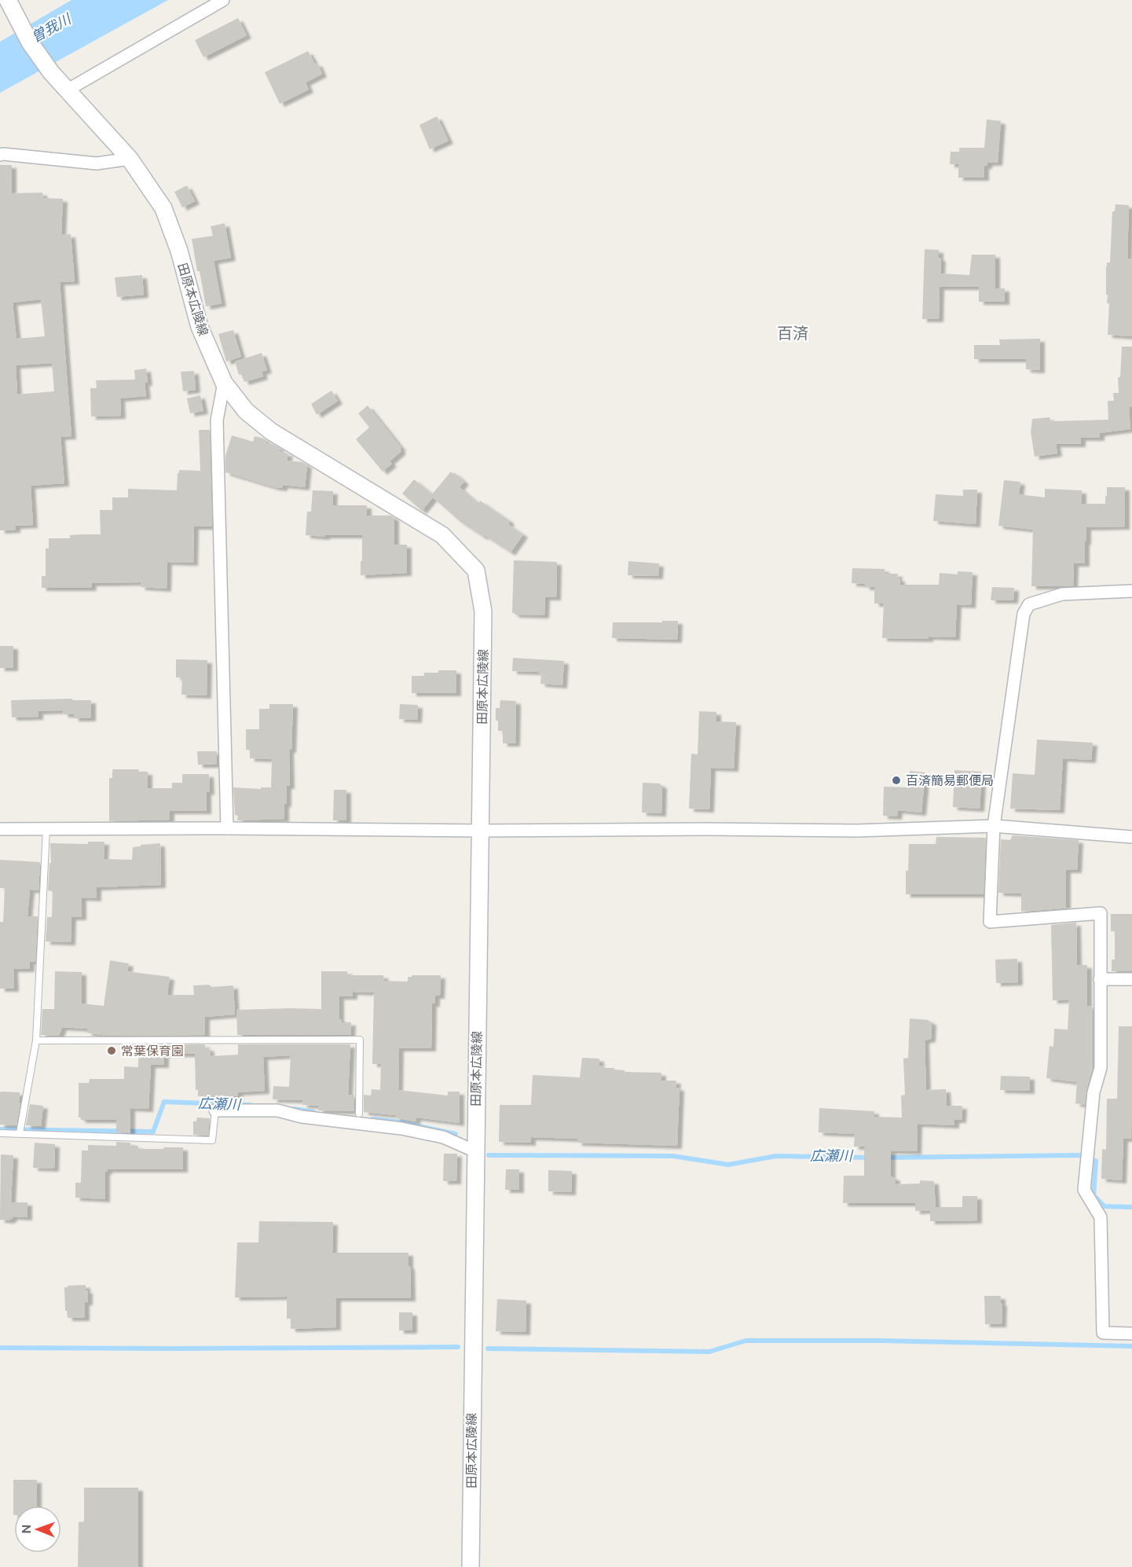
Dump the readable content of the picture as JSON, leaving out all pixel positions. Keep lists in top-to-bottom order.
{
  "streets": {
    "main road": ["田原本広陵線"]
  },
  "districts": ["百済"],
  "water": ["曽我川", "広瀬川"],
  "places": ["百済簡易郵便局", "常葉保育園"],
  "north": "left"
}
